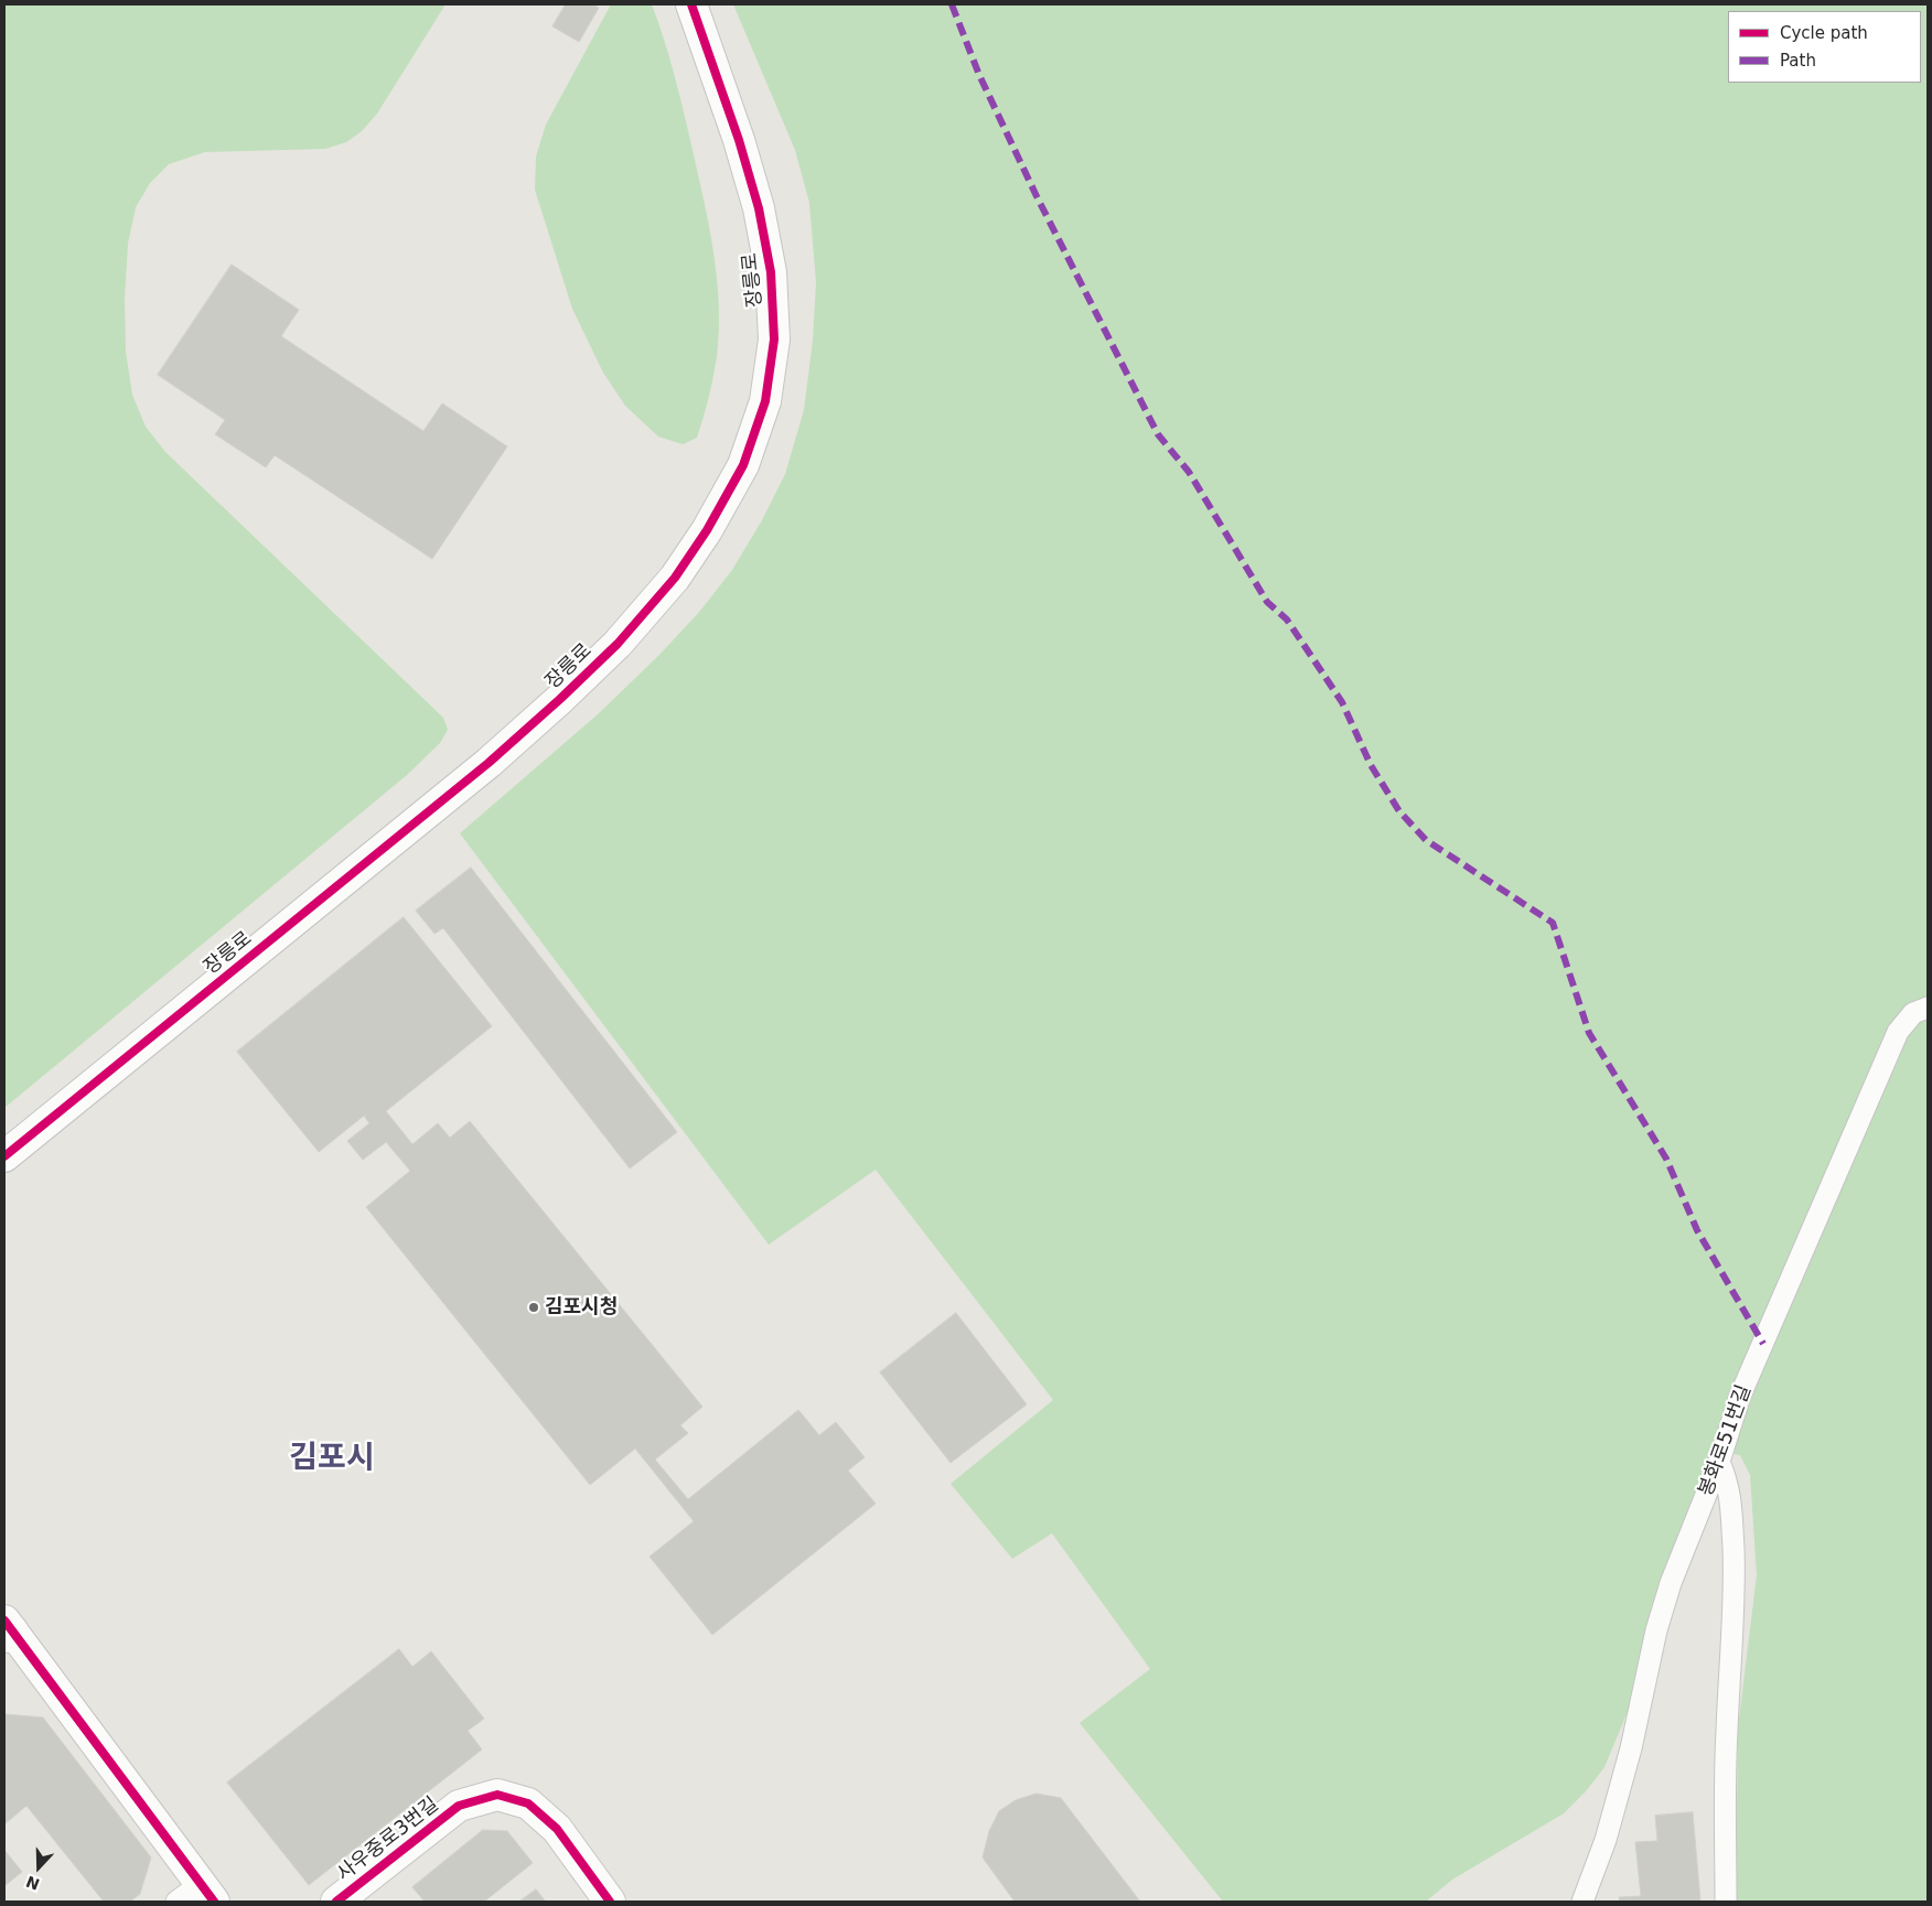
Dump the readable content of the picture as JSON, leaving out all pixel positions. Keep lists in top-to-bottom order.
{
  "streets": {
    "street": ["장릉로", "사우중로3번길"],
    "lane": ["봉화로51번길"]
  },
  "districts": ["김포시"],
  "places": ["김포시청"],
  "legend": ["Cycle path", "Path"],
  "north": "bottom"
}
